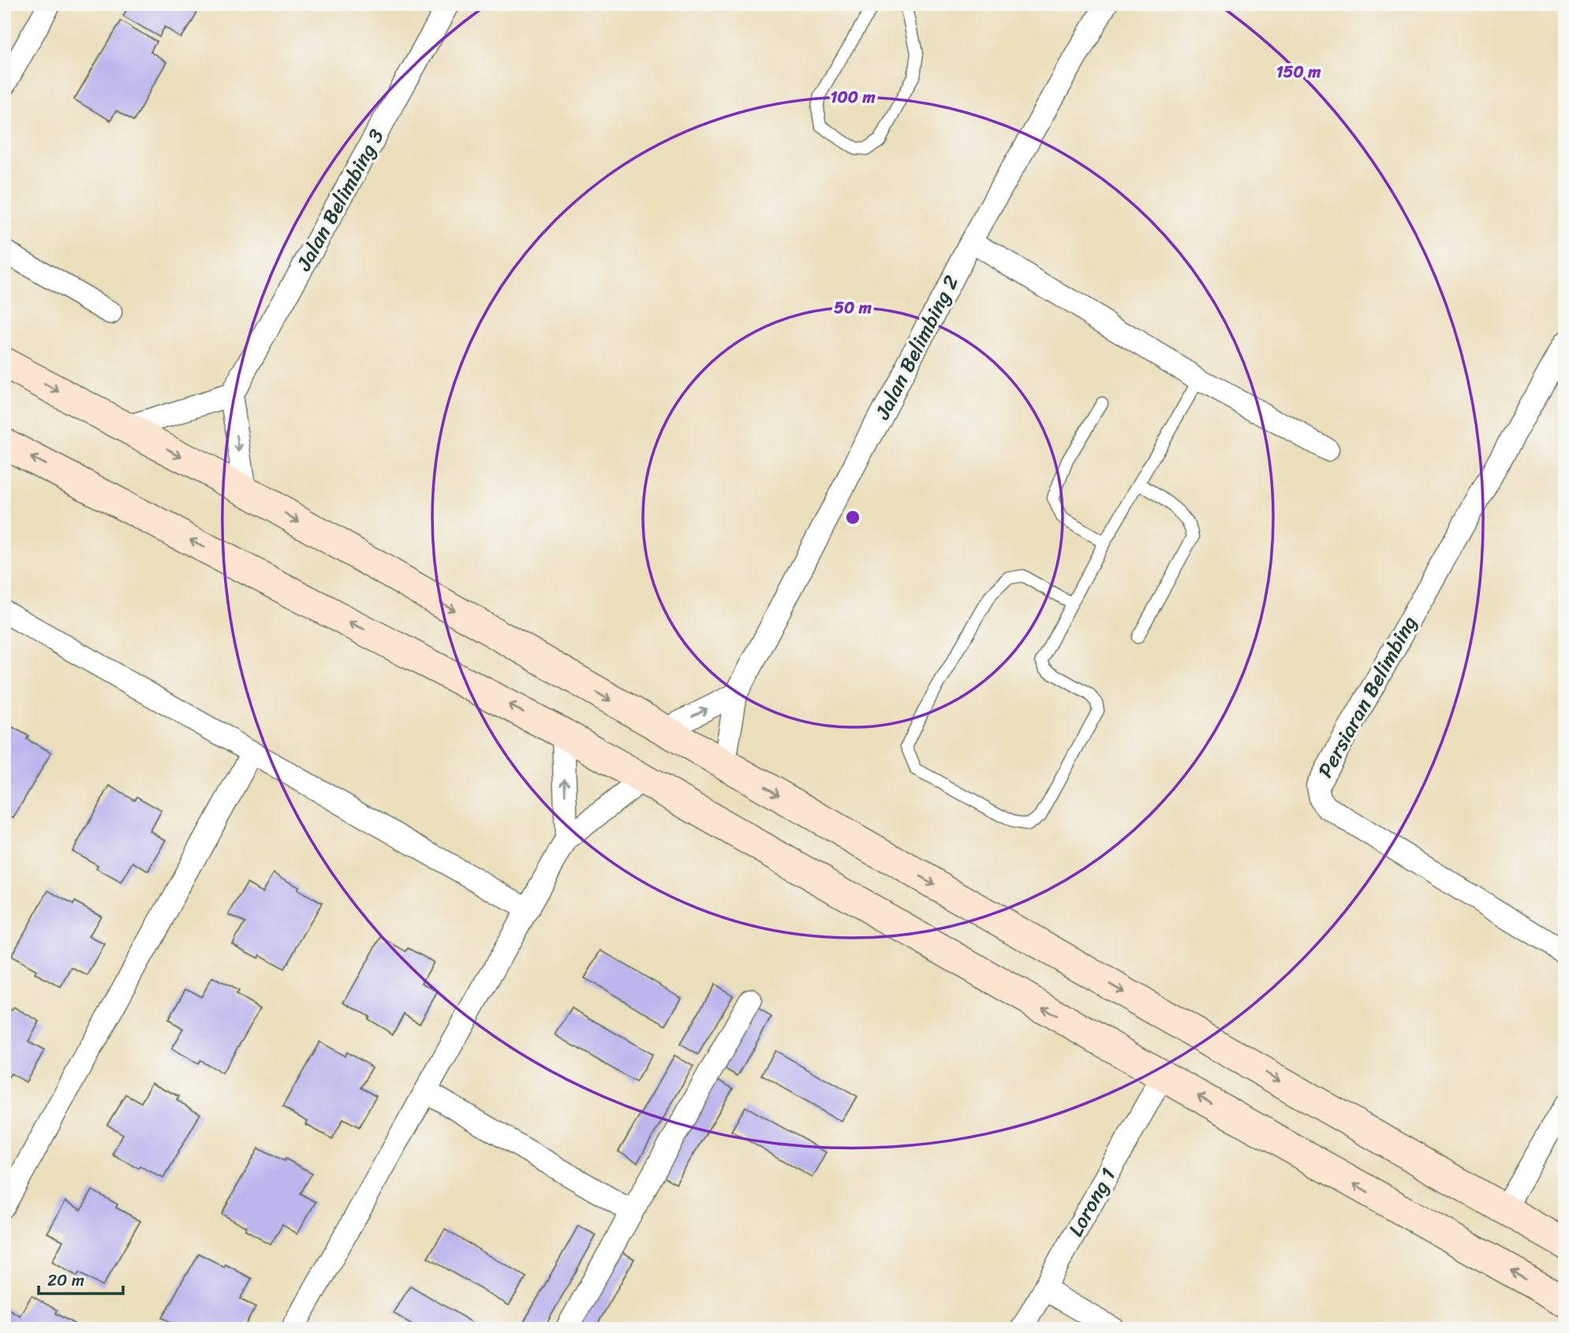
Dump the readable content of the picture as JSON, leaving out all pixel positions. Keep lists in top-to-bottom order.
{
  "streets": {
    "street": [
      "Jalan Belimbing 3",
      "Jalan Belimbing 2",
      "Persiaran Belimbing",
      "Lorong 1"
    ]
  },
  "scale_bar": "20 m",
  "rings": ["150 m", "100 m", "50 m"]
}
